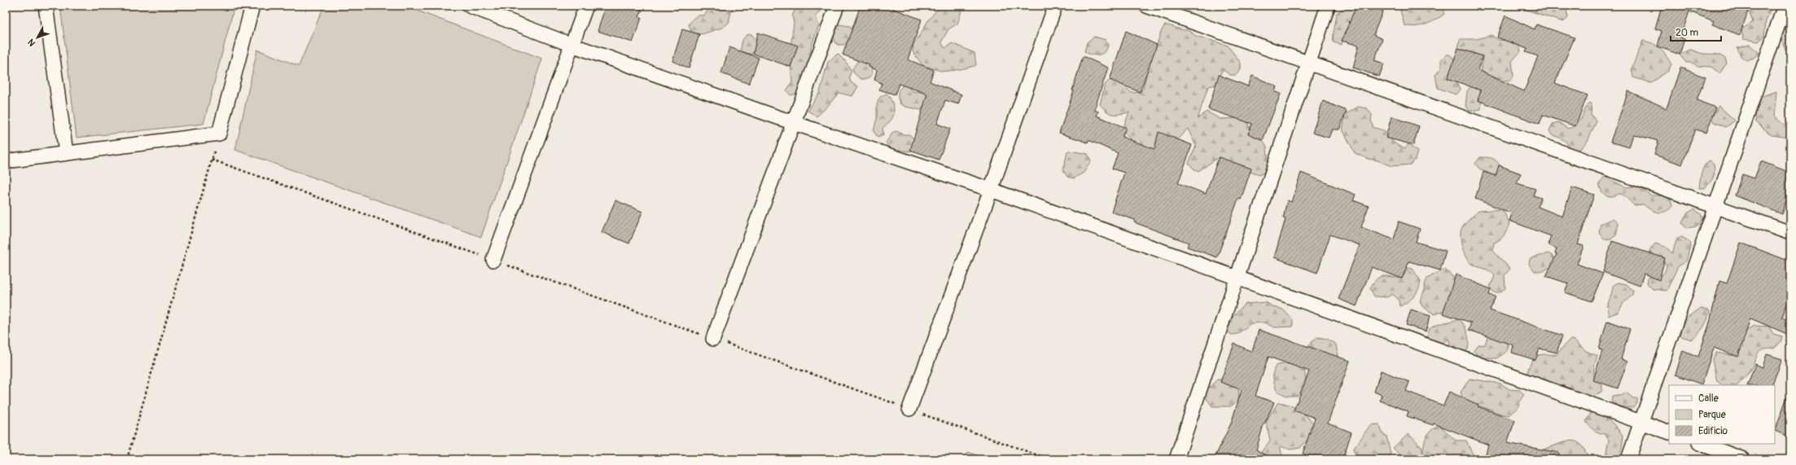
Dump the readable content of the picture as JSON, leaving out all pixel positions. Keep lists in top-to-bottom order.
{
  "legend": ["Calle", "Parque", "Edificio"],
  "scale_bar": "20 m",
  "north": "bottom left"
}
